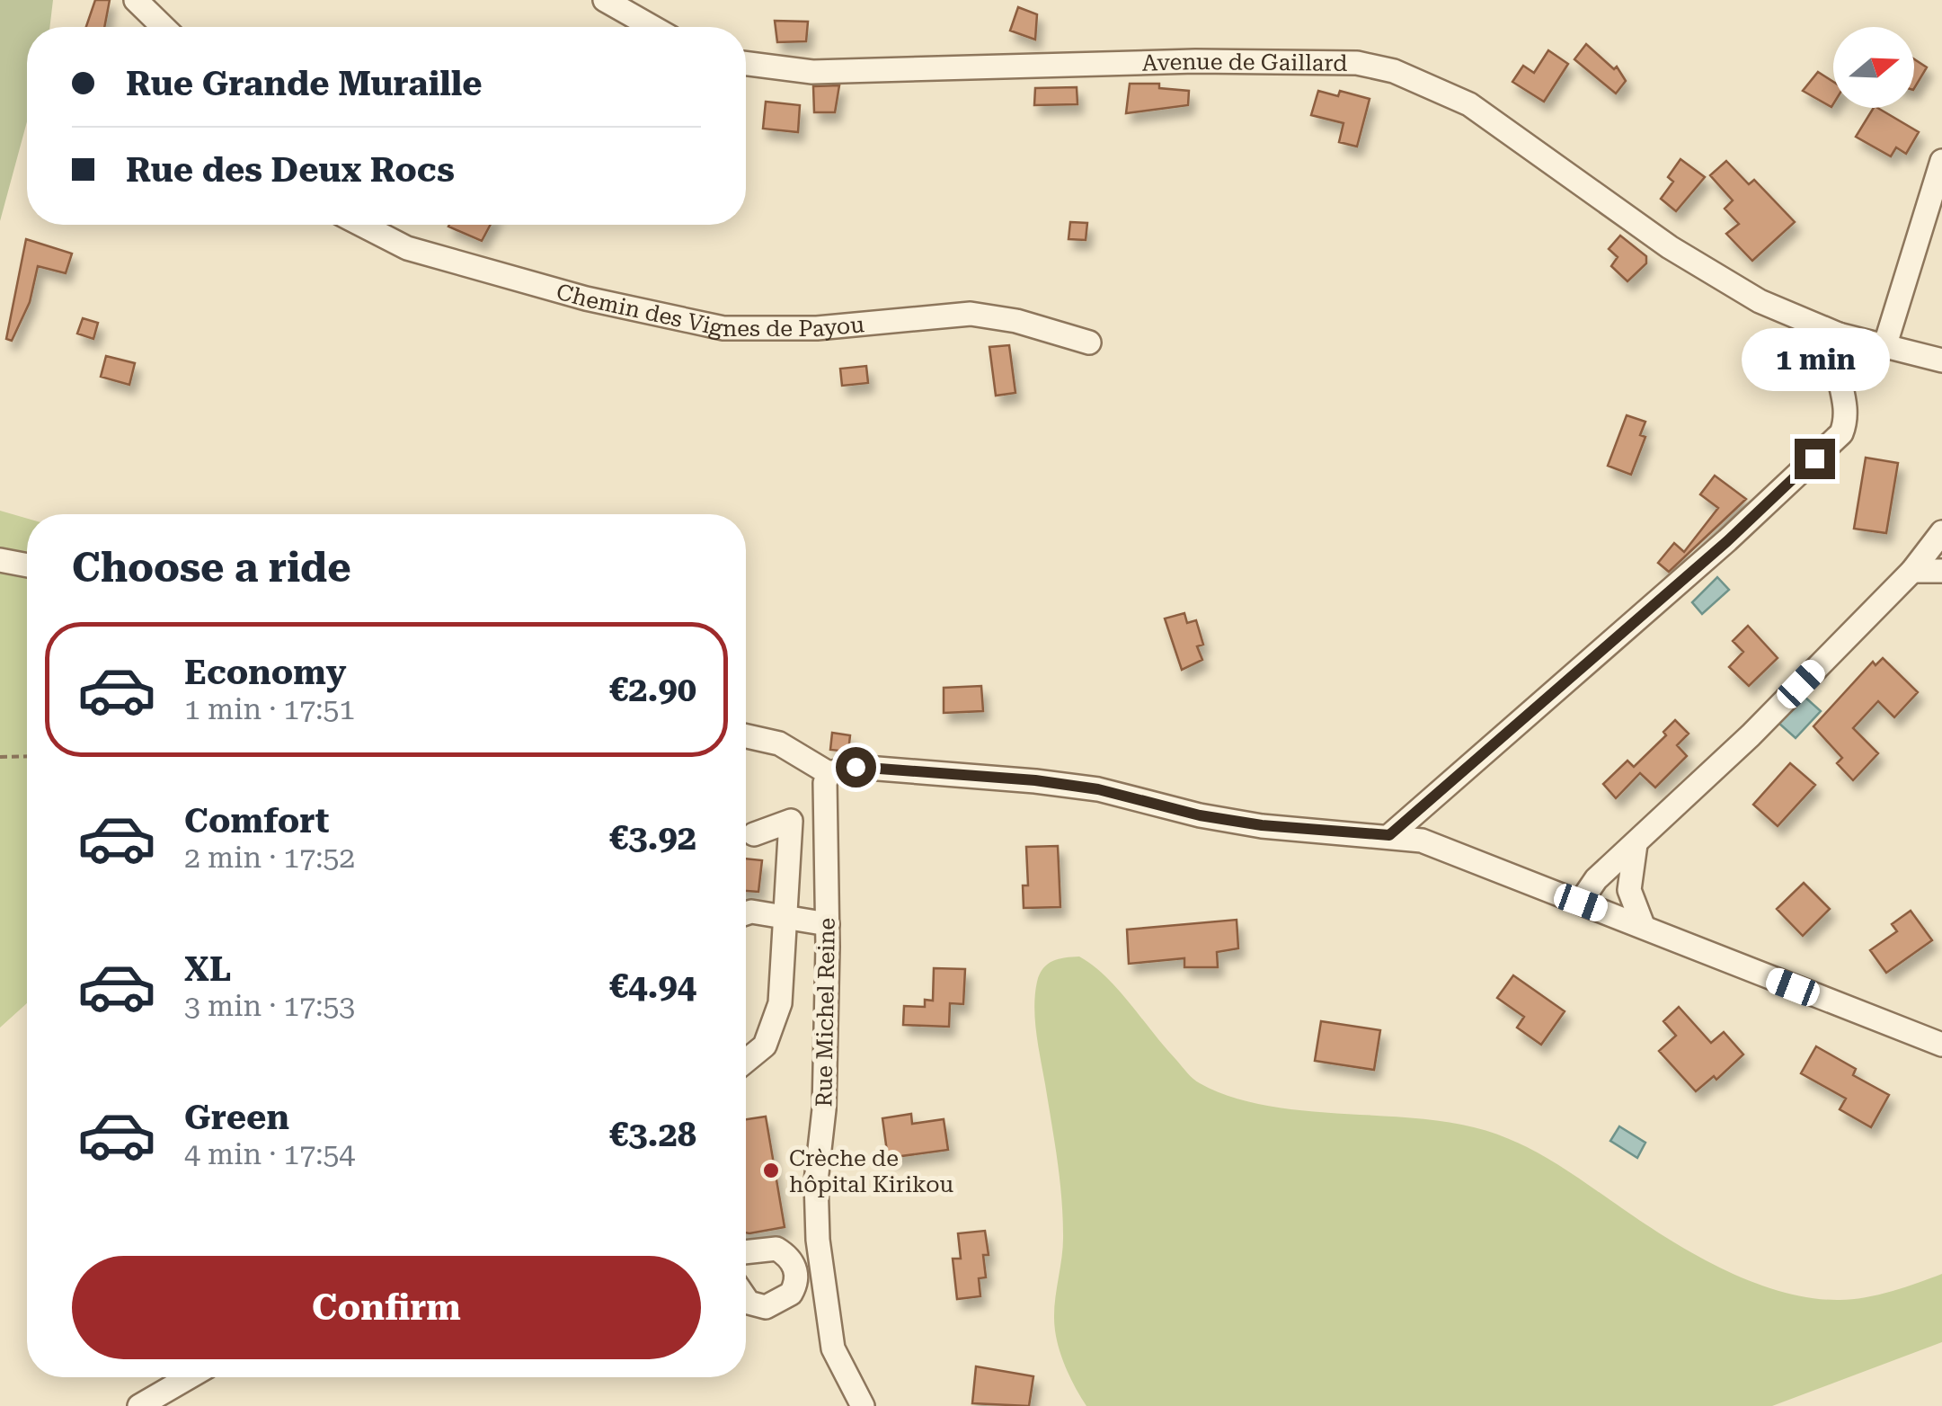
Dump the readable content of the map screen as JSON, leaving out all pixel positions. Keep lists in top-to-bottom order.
{
  "streets": {
    "street": ["Avenue de Gaillard", "Chemin des Vignes de Payou", "Rue Michel Reine"]
  },
  "places": ["Crèche de hôpital Kirikou"],
  "north": "right",
  "page": {
    "banner": ["Rue Grande Muraille", "Rue des Deux Rocs"],
    "bubble": "1 min",
    "heading": "Choose a ride",
    "list": [
      {
        "name": "Economy",
        "note": "1 min · 17:51",
        "value": "€2.90"
      },
      {
        "name": "Comfort",
        "note": "2 min · 17:52",
        "value": "€3.92"
      },
      {
        "name": "XL",
        "note": "3 min · 17:53",
        "value": "€4.94"
      },
      {
        "name": "Green",
        "note": "4 min · 17:54",
        "value": "€3.28"
      }
    ],
    "buttons": "Confirm"
  }
}
